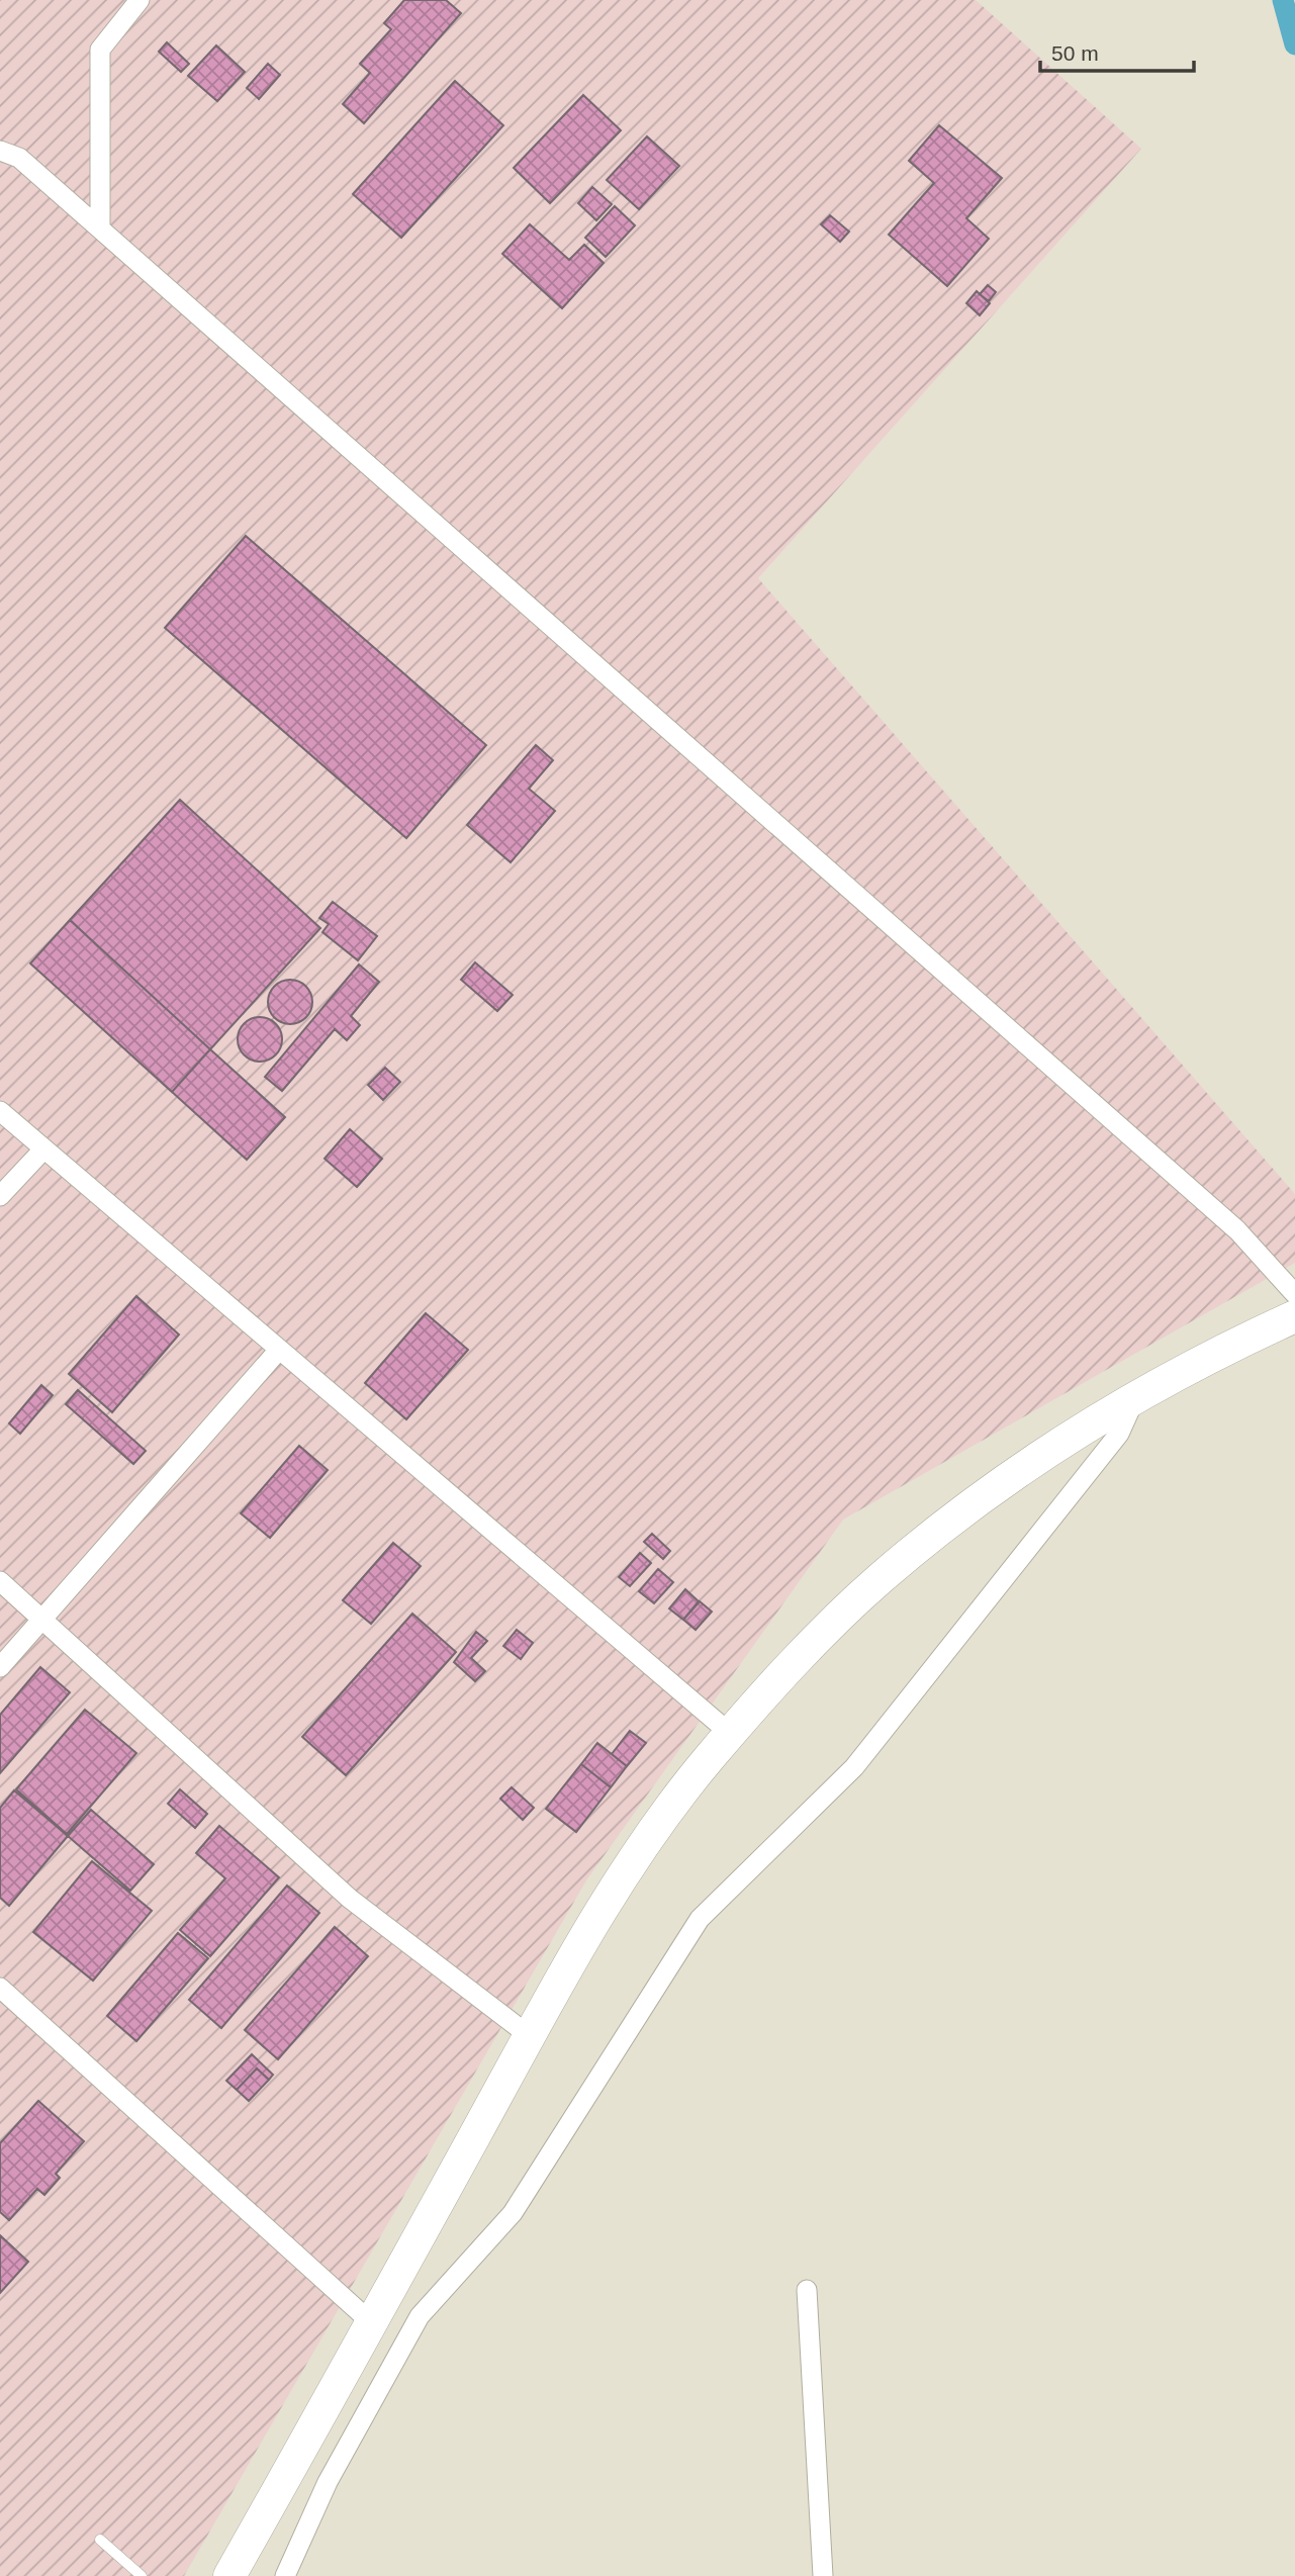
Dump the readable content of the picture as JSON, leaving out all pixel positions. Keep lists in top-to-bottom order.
{
  "scale_bar": "50 m"
}
